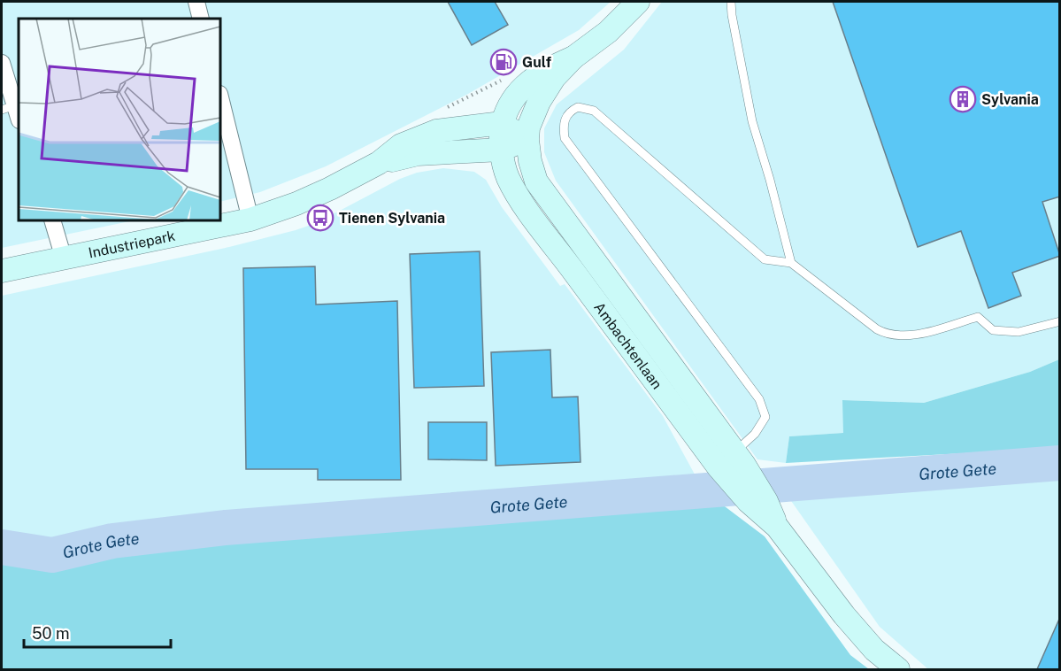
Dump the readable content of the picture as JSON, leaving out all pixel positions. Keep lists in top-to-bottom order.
{
  "streets": {
    "street": ["Industriepark", "Ambachtenlaan"]
  },
  "crossings": [
    ["Industriepark", "Ambachtenlaan"]
  ],
  "water": ["Grote Gete"],
  "places": {
    "fuel station": ["Gulf"],
    "building": ["Sylvania"],
    "bus stop": ["Tienen Sylvania"]
  },
  "scale_bar": "50 m"
}
